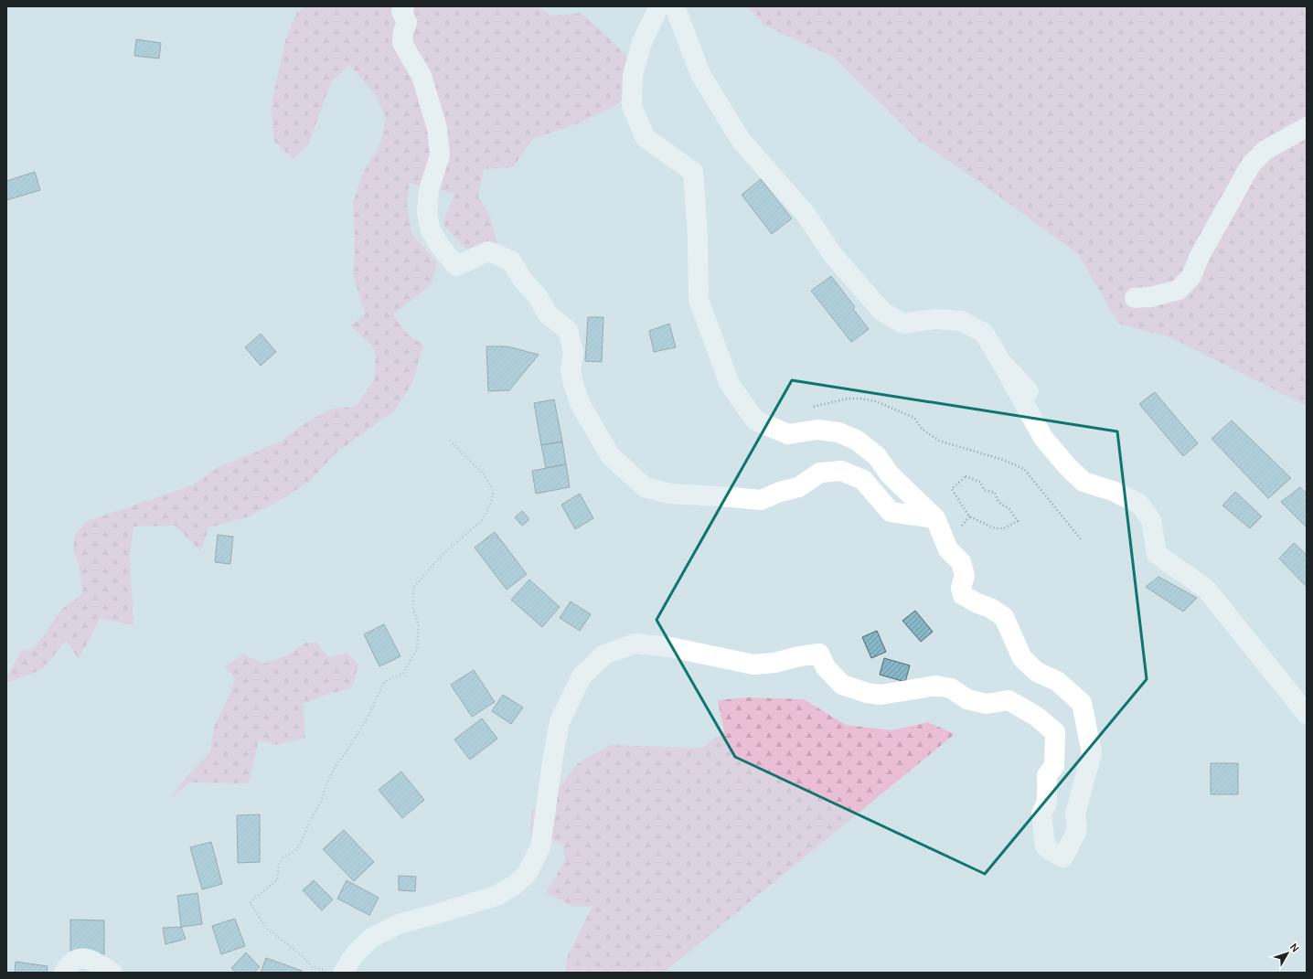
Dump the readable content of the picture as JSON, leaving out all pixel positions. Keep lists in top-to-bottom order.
{
  "north": "top right"
}
